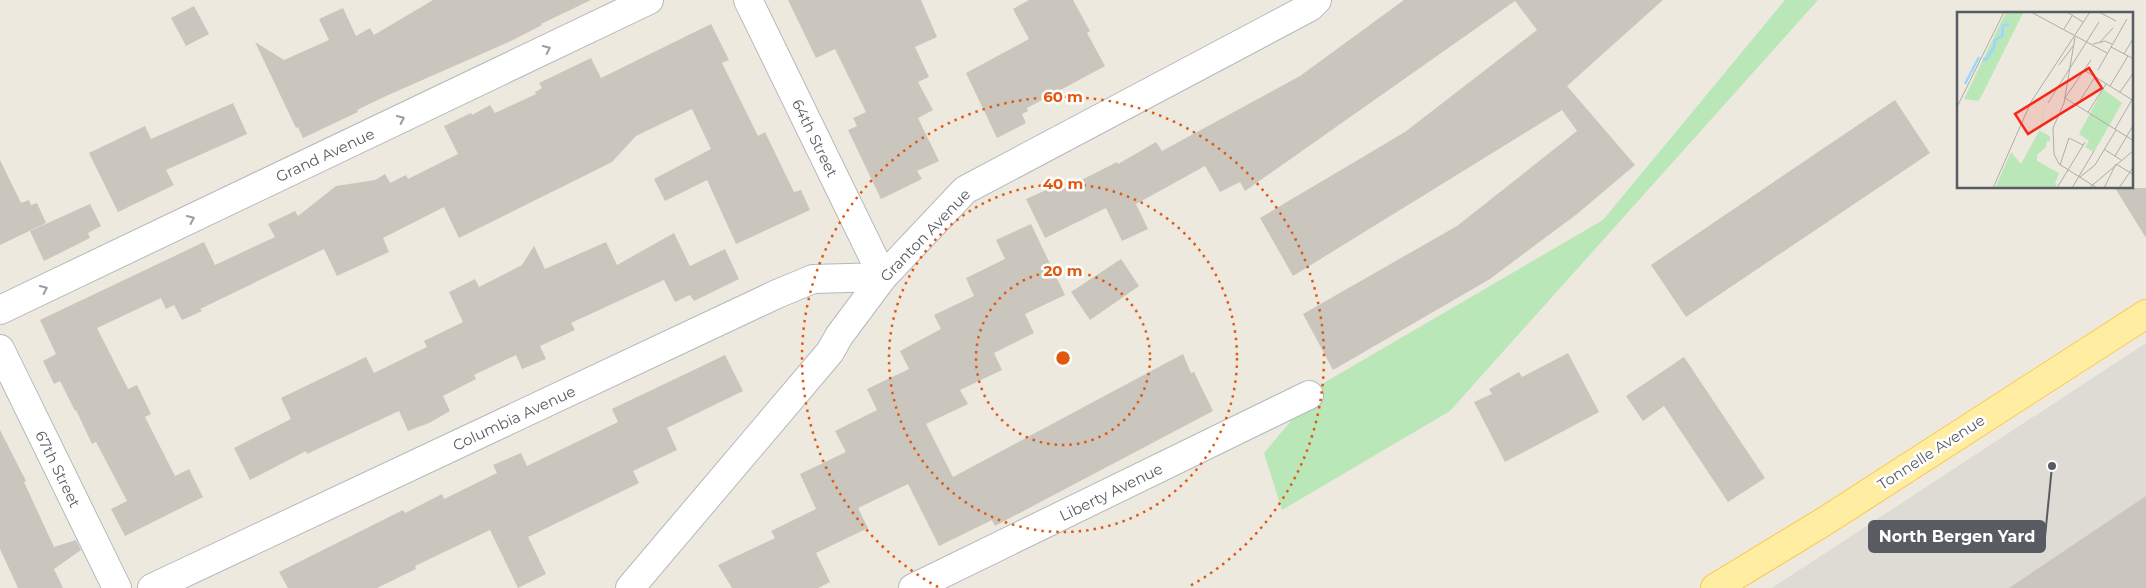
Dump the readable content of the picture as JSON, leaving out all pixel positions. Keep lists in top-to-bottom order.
{
  "streets": {
    "main road": ["Tonnelle Avenue"],
    "street": [
      "64th Street",
      "Grand Avenue",
      "Granton Avenue",
      "Columbia Avenue",
      "67th Street",
      "Liberty Avenue"
    ]
  },
  "crossings": [
    ["64th Street", "Granton Avenue"],
    ["64th Street", "Columbia Avenue"],
    ["Granton Avenue", "Columbia Avenue"]
  ],
  "one_way": ["Grand Avenue"],
  "places": ["North Bergen Yard"],
  "rings": ["60 m", "40 m", "20 m"]
}
